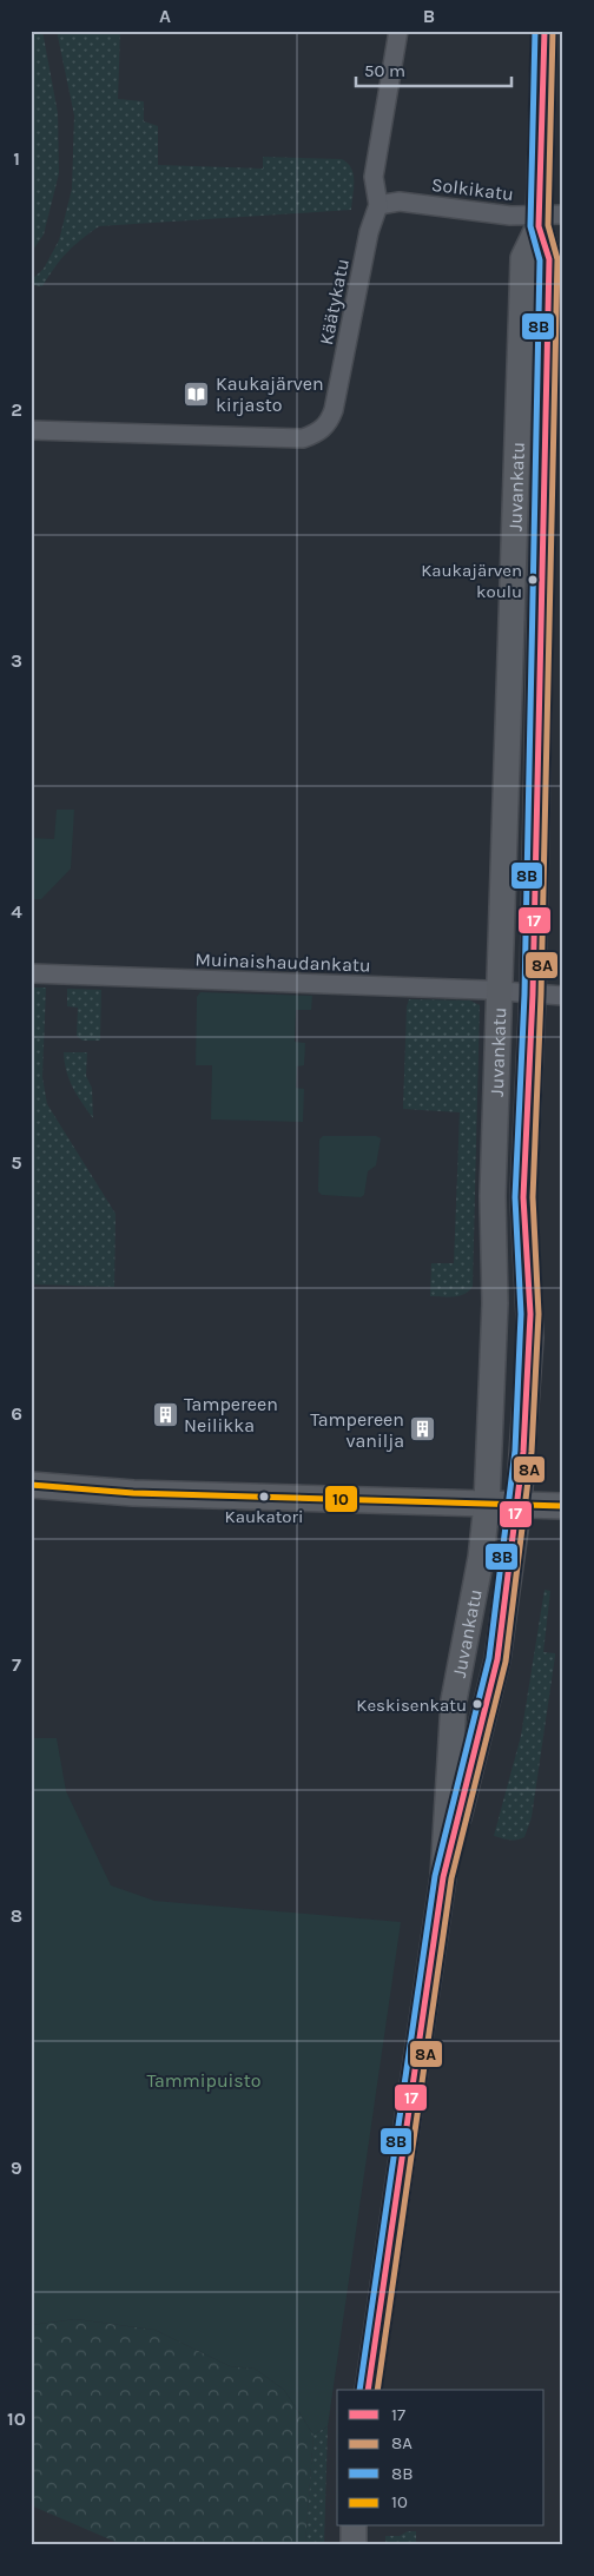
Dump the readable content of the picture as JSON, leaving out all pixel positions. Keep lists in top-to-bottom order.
{
  "streets": {
    "main road": ["Juvankatu"],
    "street": ["Solkikatu", "Käätykatu", "Muinaishaudankatu"]
  },
  "crossings": [
    ["Solkikatu", "Käätykatu"],
    ["Solkikatu", "Juvankatu"],
    ["Juvankatu", "Muinaishaudankatu"]
  ],
  "parks": ["Tammipuisto"],
  "places": {
    "library": ["Kaukajärven kirjasto"],
    "other": ["Kaukajärven koulu", "Kaukatori", "Keskisenkatu"],
    "building": ["Tampereen Neilikka", "Tampereen vanilja"]
  },
  "lines": [
    "transit line 17",
    "transit line 8A",
    "transit line 8B",
    "transit line 10"
  ],
  "legend": [
    "17",
    "8A",
    "8B",
    "10"
  ],
  "scale_bar": "50 m",
  "grid": {
    "columns": ["A", "B"],
    "rows": [
      "1",
      "2",
      "3",
      "4",
      "5",
      "6",
      "7",
      "8",
      "9",
      "10"
    ]
  }
}
